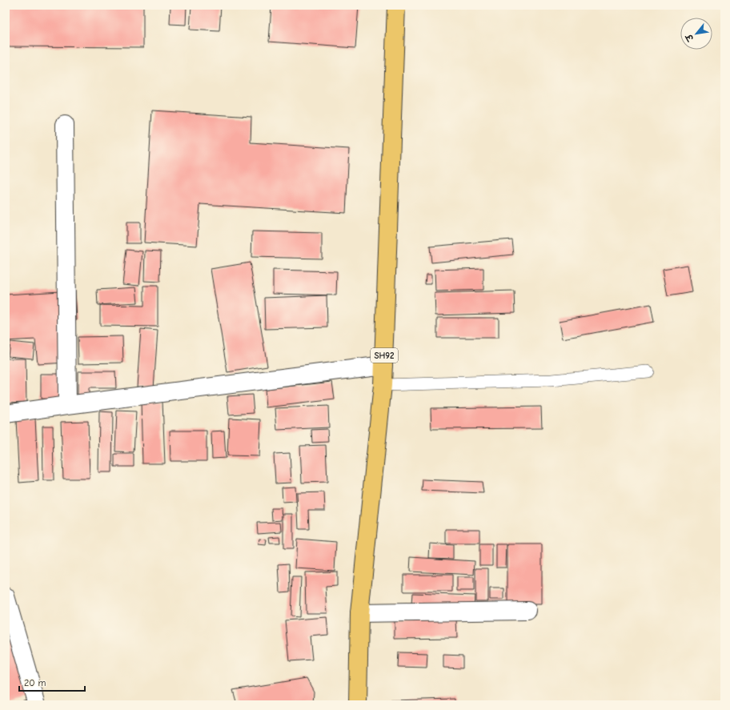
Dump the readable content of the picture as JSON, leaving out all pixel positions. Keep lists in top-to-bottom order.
{
  "streets": {
    "main road": ["SH92"]
  },
  "scale_bar": "20 m",
  "north": "bottom left"
}
